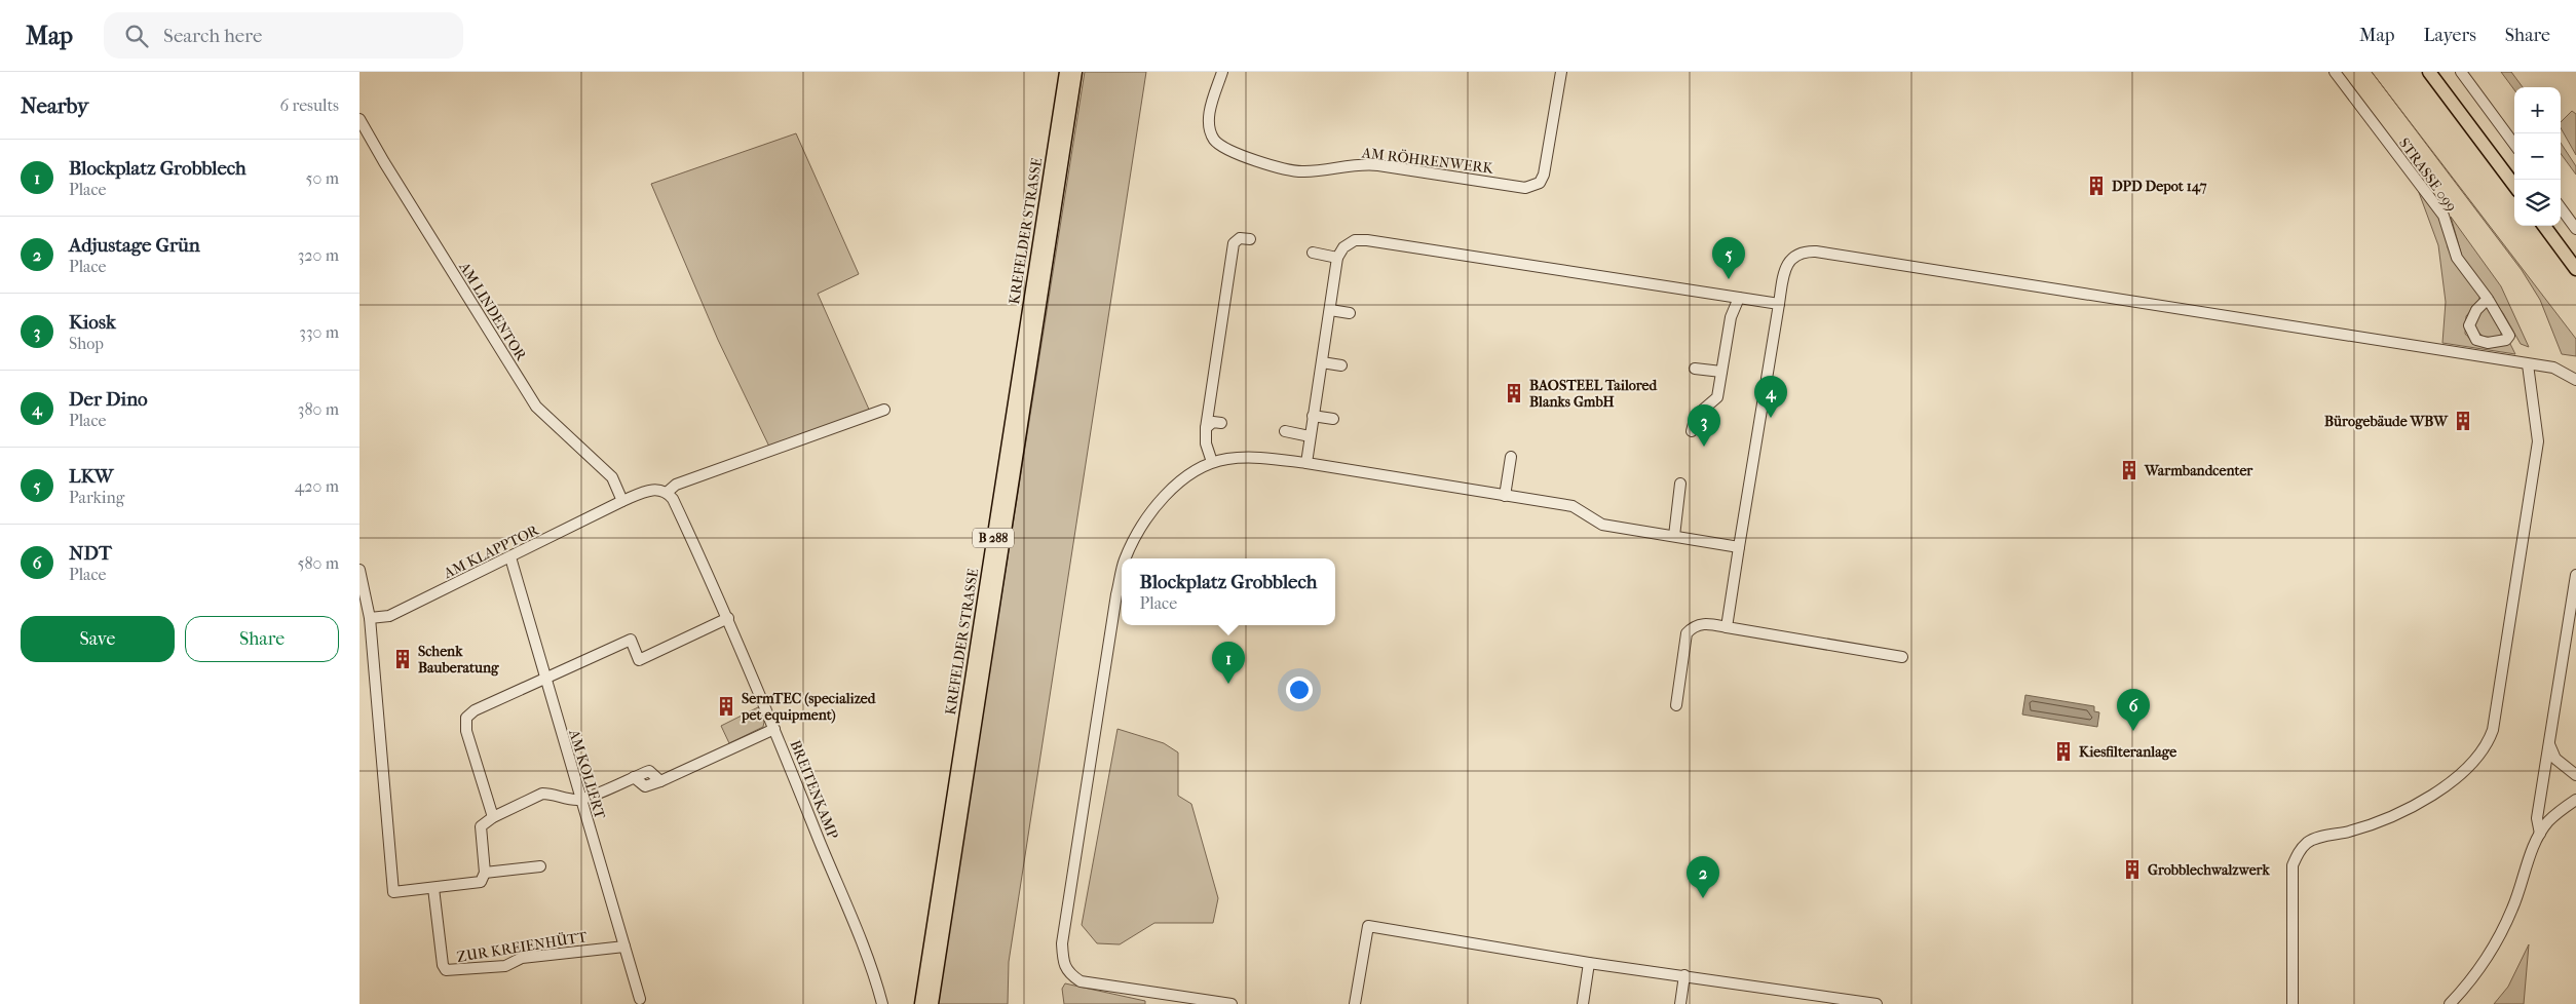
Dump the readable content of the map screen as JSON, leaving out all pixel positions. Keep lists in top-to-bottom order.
{
  "streets": {
    "main road": ["KREFELDER STRASSE", "B 288"],
    "street": [
      "AM RÖHRENWERK",
      "STRASSE 099",
      "AM LINDENTOR",
      "AM KLAPPTOR",
      "AM KOLLERT",
      "BREITENKAMP",
      "ZUR KREIENHÜTT"
    ]
  },
  "crossings": [
    ["AM LINDENTOR", "AM KLAPPTOR"],
    ["AM KLAPPTOR", "AM KOLLERT"],
    ["AM KOLLERT", "ZUR KREIENHÜTT"]
  ],
  "places": {
    "building": [
      "DPD Depot 147",
      "BAOSTEEL Tailored Blanks GmbH",
      "Bürogebäude WBW",
      "Warmbandcenter",
      "Schenk Bauberatung",
      "SermTEC (specialized pet equipment)",
      "Kiesfilteranlage",
      "Grobblechwalzwerk"
    ]
  },
  "page": {
    "header": "Map",
    "search": "Search here",
    "nav": ["Map", "Layers", "Share"],
    "heading": ["Nearby", "6 results"],
    "map_buttons": ["+", "−"],
    "list": [
      {
        "mark": "1",
        "name": "Blockplatz Grobblech",
        "note": "Place",
        "value": "50 m"
      },
      {
        "mark": "2",
        "name": "Adjustage Grün",
        "note": "Place",
        "value": "320 m"
      },
      {
        "mark": "3",
        "name": "Kiosk",
        "note": "Shop",
        "value": "330 m"
      },
      {
        "mark": "4",
        "name": "Der Dino",
        "note": "Place",
        "value": "380 m"
      },
      {
        "mark": "5",
        "name": "LKW",
        "note": "Parking",
        "value": "420 m"
      },
      {
        "mark": "6",
        "name": "NDT",
        "note": "Place",
        "value": "580 m"
      }
    ],
    "pins": [
      "5",
      "4",
      "3",
      "1",
      "6",
      "2"
    ],
    "popup": ["Blockplatz Grobblech", "Place"],
    "buttons": ["Save", "Share"]
  }
}
